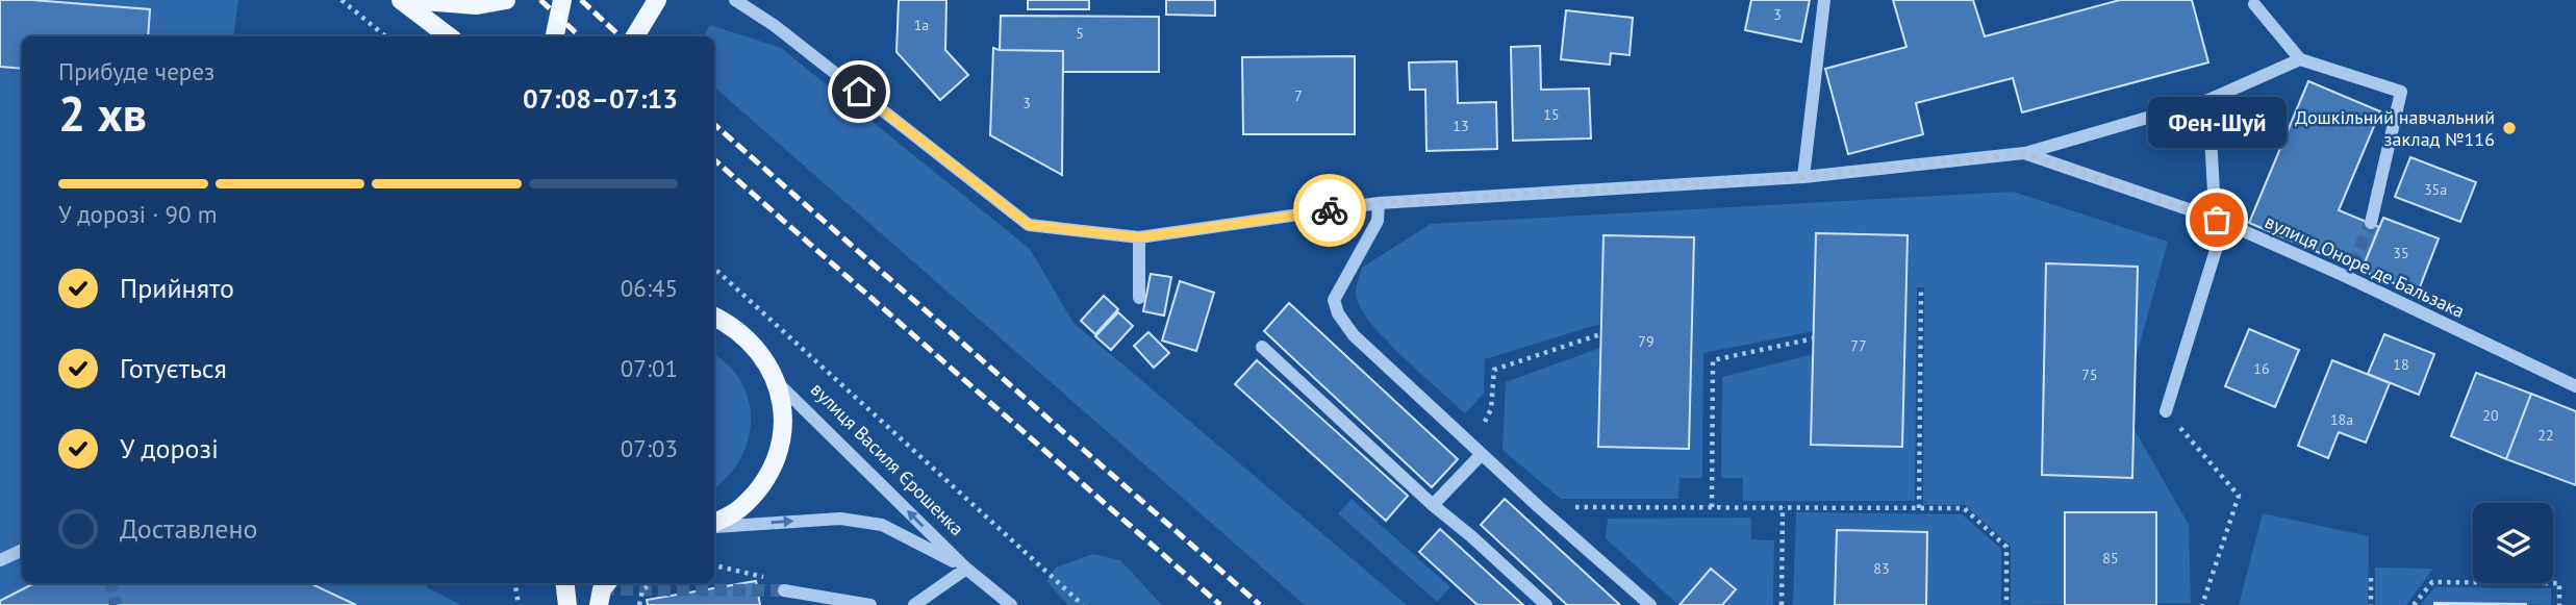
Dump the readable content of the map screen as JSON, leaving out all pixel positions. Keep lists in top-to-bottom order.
{
  "streets": {
    "main road": ["вулиця Василя Єрошенка"],
    "street": ["вулиця Оноре де Бальзака"]
  },
  "places": ["Дошкільний навчальний заклад №116", "Фен-Шуй"],
  "house_numbers": [
    "3",
    "1а",
    "5",
    "7",
    "3",
    "15",
    "13",
    "35а",
    "35",
    "79",
    "77",
    "18",
    "16",
    "75",
    "20",
    "18а",
    "22",
    "85",
    "83"
  ],
  "page": {
    "heading": ["2 хв", "Прибуде через", "07:08–07:13"],
    "bubble": "Фен-Шуй",
    "bar": "У дорозі · 90 m",
    "list": [
      ["Прийнято", "06:45"],
      ["Готується", "07:01"],
      ["У дорозі", "07:03"],
      "Доставлено"
    ]
  }
}
